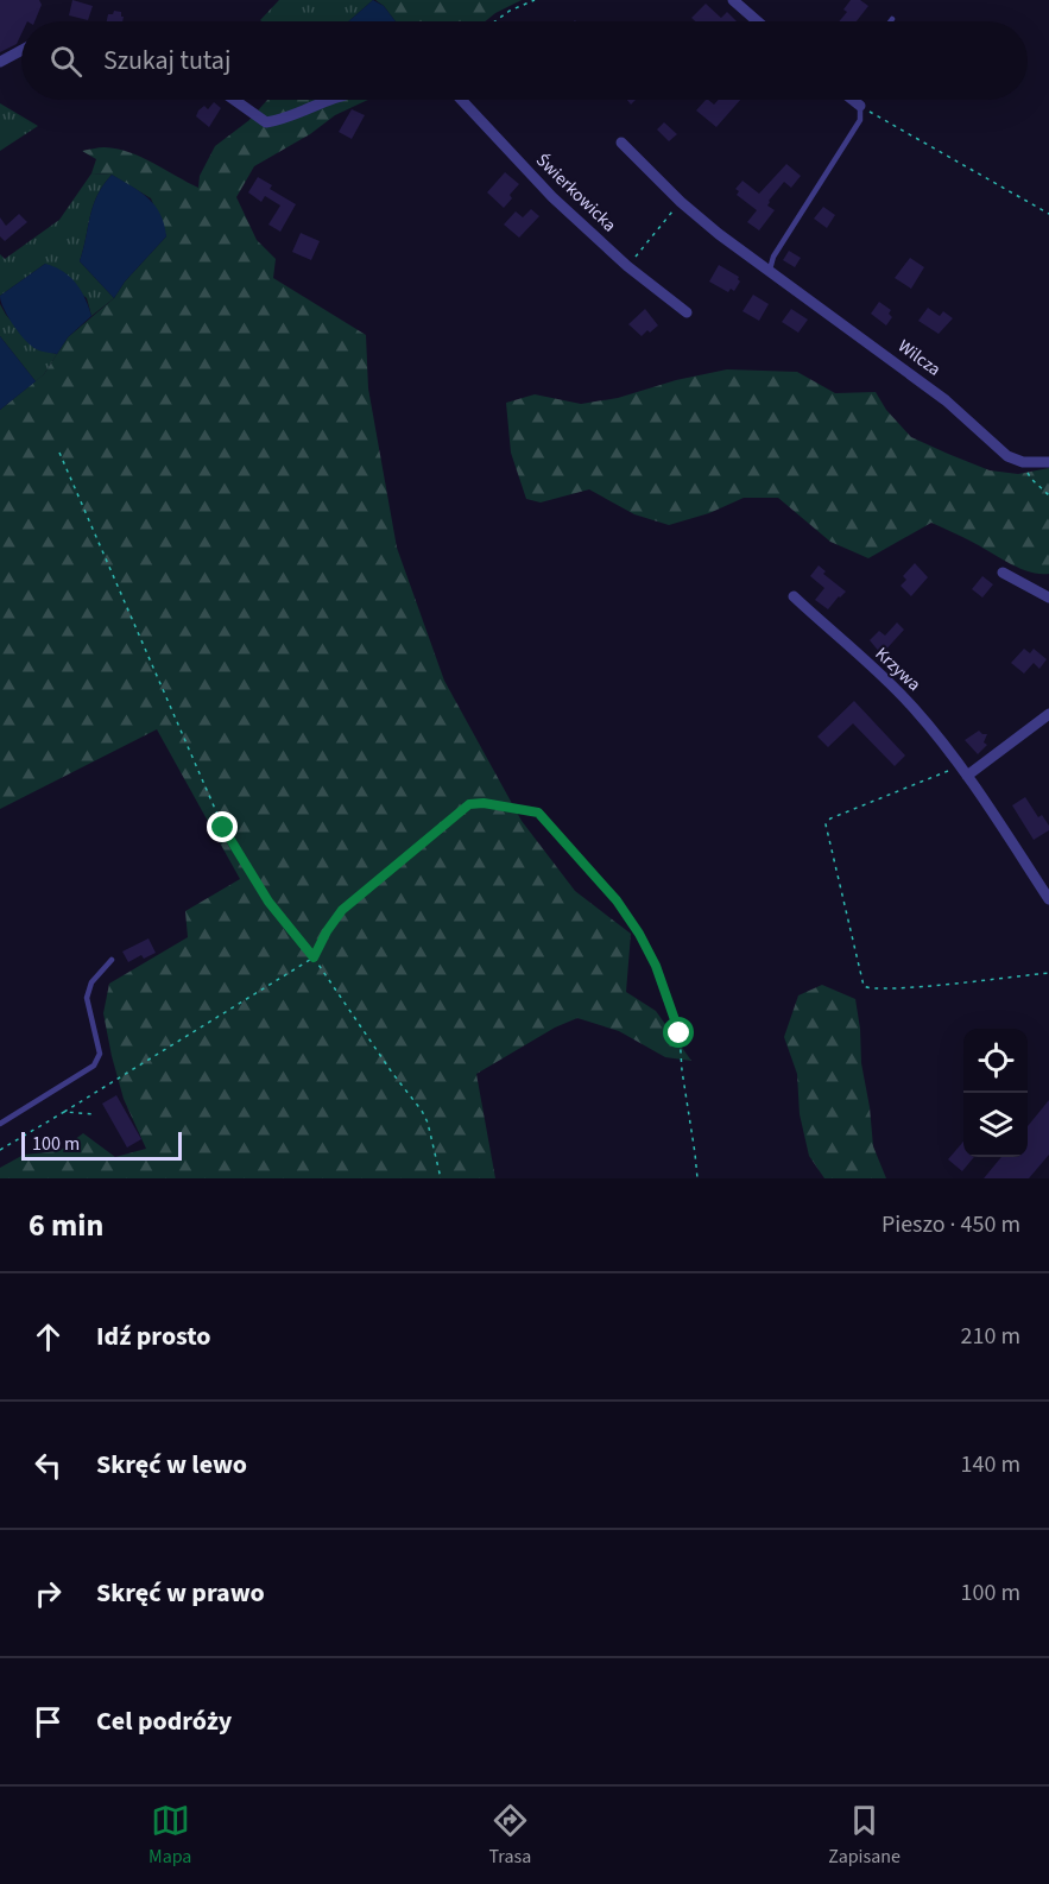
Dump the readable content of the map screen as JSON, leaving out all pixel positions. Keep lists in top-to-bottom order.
{
  "streets": {
    "street": ["Świerkowicka", "Wilcza", "Krzywa"]
  },
  "scale_bar": "100 m",
  "page": {
    "search": "Szukaj tutaj",
    "scale": "100 m",
    "heading": ["6 min", "Pieszo · 450 m"],
    "list": [
      ["Idź prosto", "210 m"],
      ["Skręć w lewo", "140 m"],
      ["Skręć w prawo", "100 m"],
      "Cel podróży"
    ],
    "nav": ["Mapa", "Trasa", "Zapisane"]
  }
}
